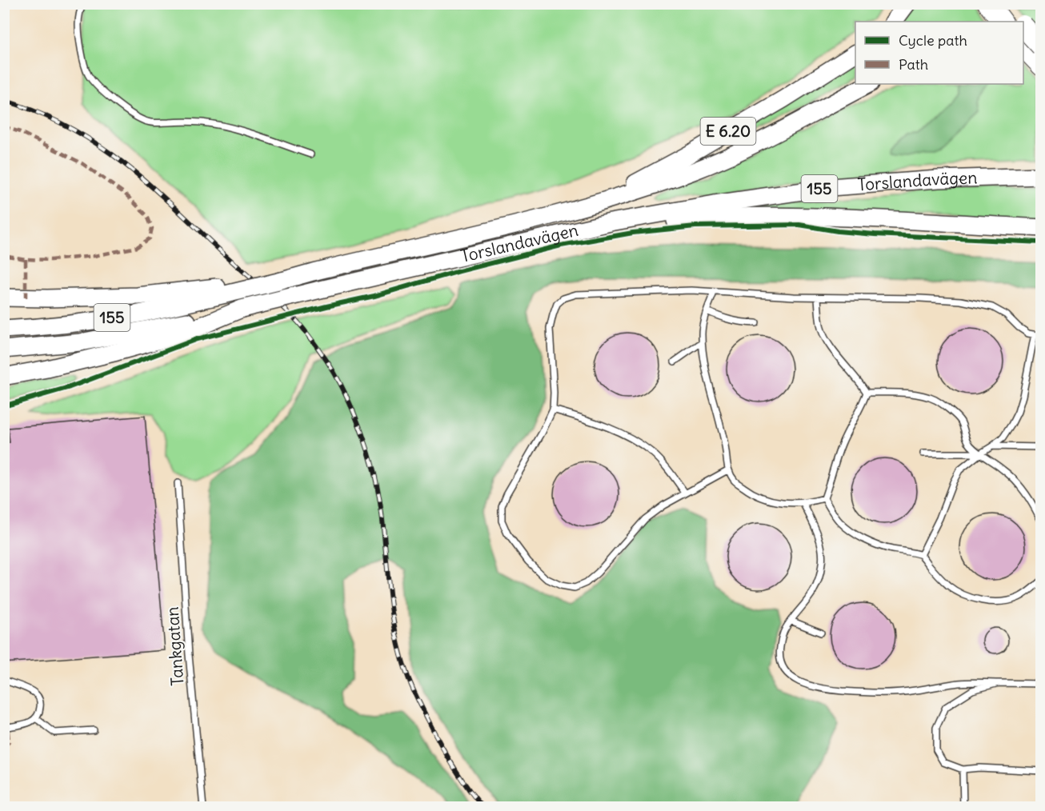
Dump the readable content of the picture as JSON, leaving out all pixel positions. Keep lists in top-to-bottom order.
{
  "streets": {
    "main road": ["E 6.20", "Torslandavägen", "155"],
    "lane": ["Tankgatan"]
  },
  "crossings": [
    ["E 6.20", "Torslandavägen"],
    ["Torslandavägen", "155"]
  ],
  "legend": ["Cycle path", "Path"]
}
